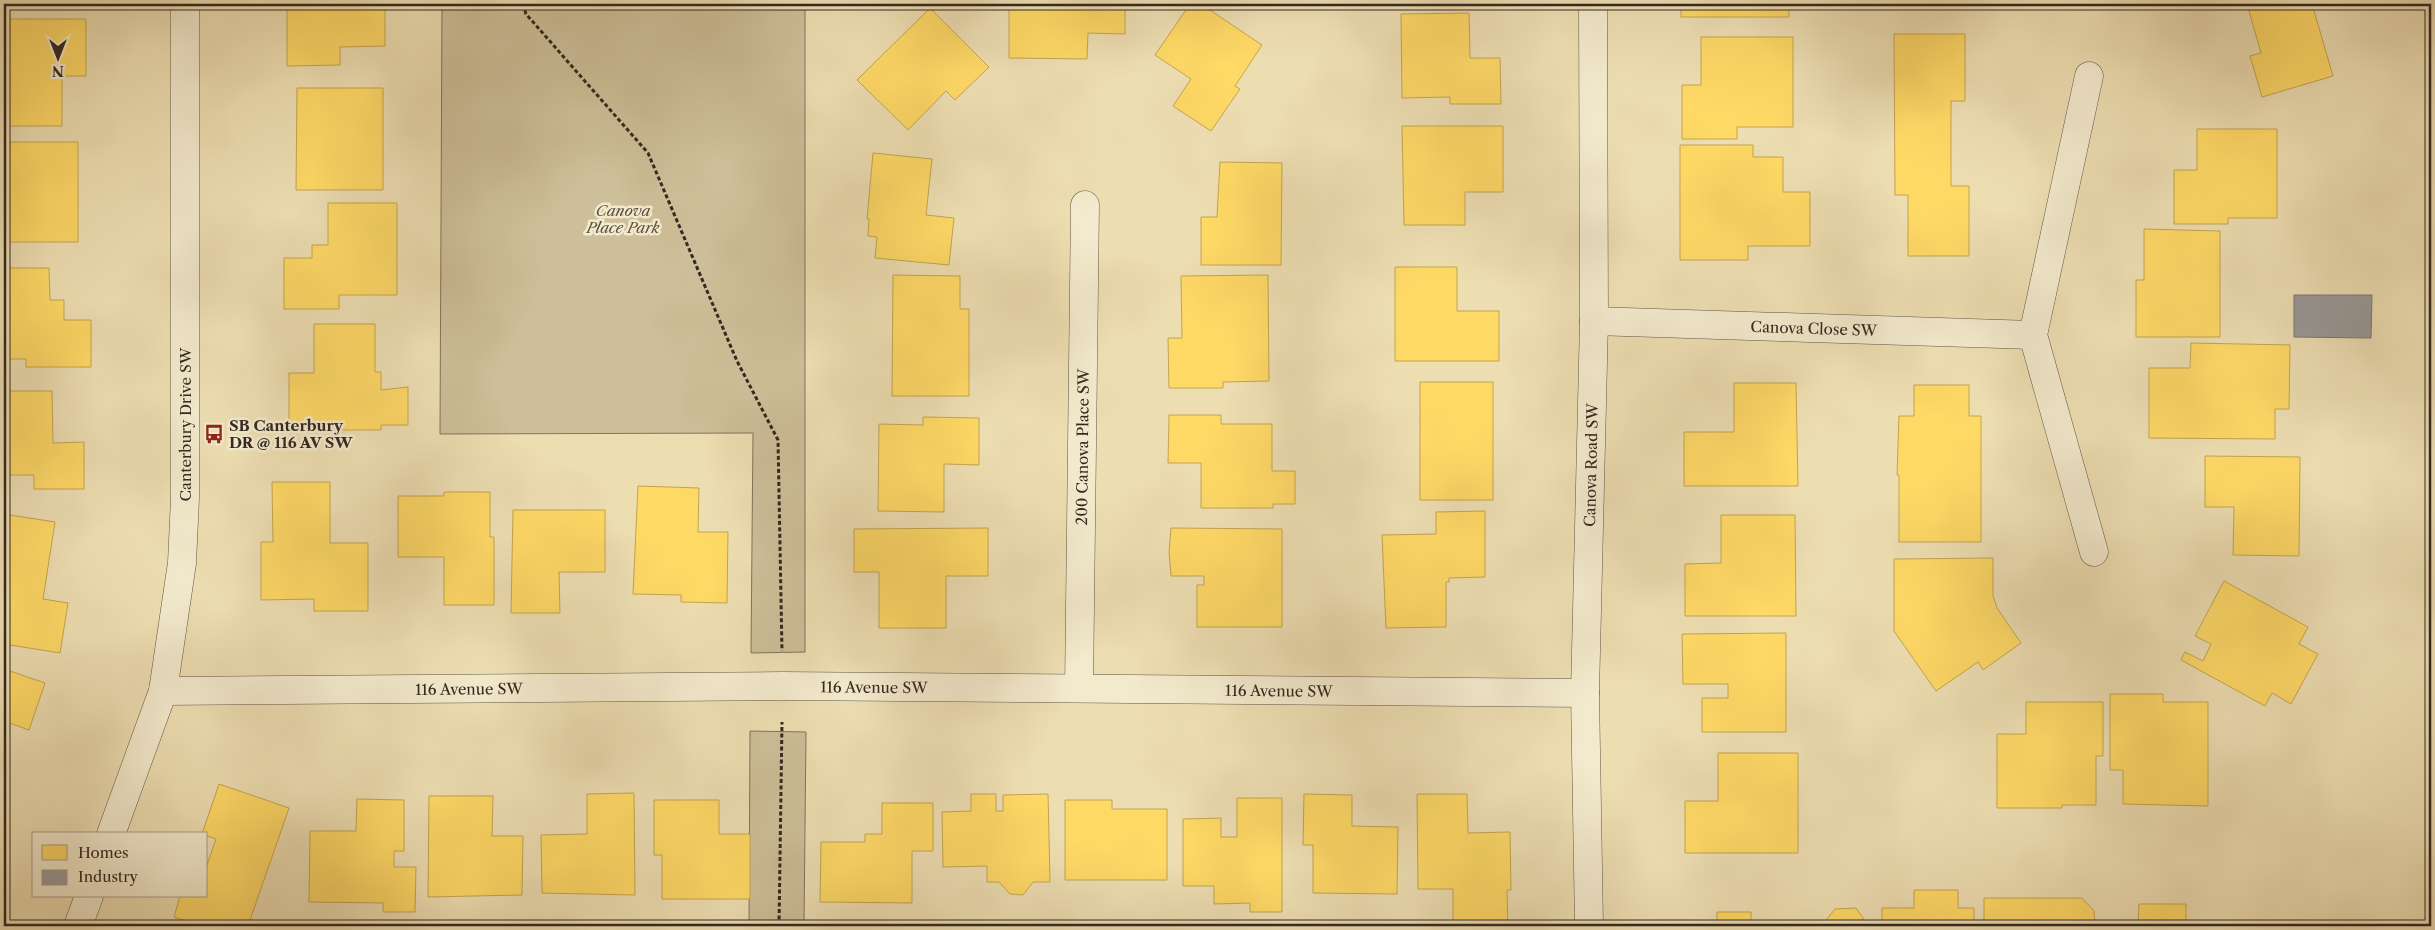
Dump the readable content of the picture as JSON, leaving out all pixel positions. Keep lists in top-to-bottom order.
{
  "streets": {
    "street": [
      "Canova Close SW",
      "Canterbury Drive SW",
      "200 Canova Place SW",
      "Canova Road SW",
      "116 Avenue SW"
    ]
  },
  "crossings": [
    ["Canova Close SW", "Canova Road SW"],
    ["Canterbury Drive SW", "116 Avenue SW"],
    ["200 Canova Place SW", "116 Avenue SW"],
    ["Canova Road SW", "116 Avenue SW"]
  ],
  "parks": ["Canova Place Park"],
  "places": {
    "bus stop": ["SB Canterbury DR @ 116 AV SW"]
  },
  "legend": ["Homes", "Industry"],
  "north": "bottom"
}
